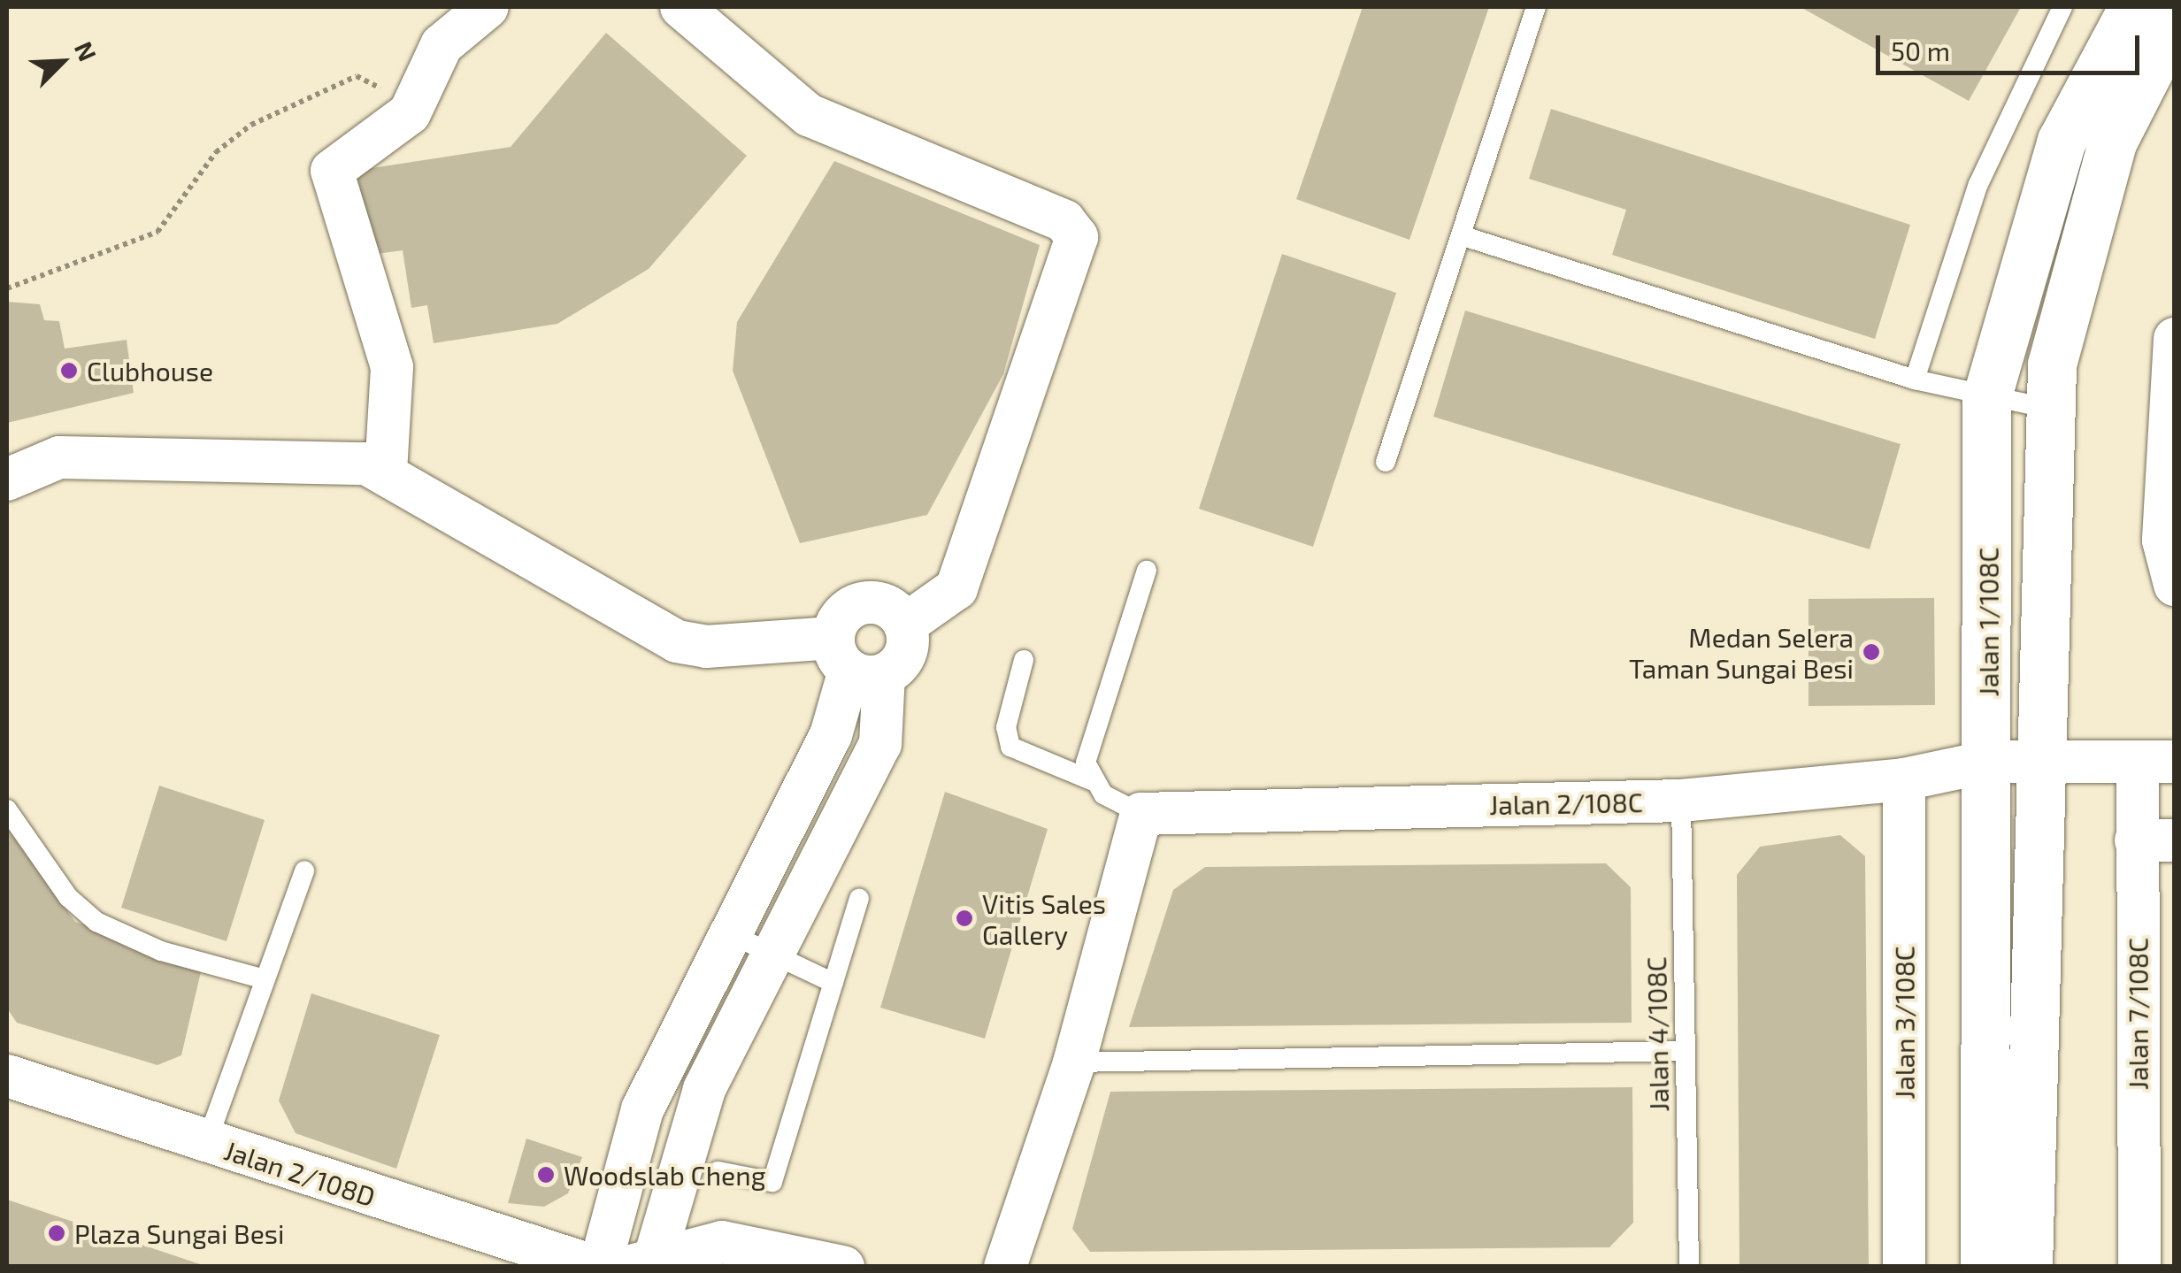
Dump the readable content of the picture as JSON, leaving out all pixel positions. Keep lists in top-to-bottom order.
{
  "streets": {
    "street": [
      "Jalan 1/108C",
      "Jalan 2/108C",
      "Jalan 7/108C",
      "Jalan 3/108C",
      "Jalan 2/108D"
    ],
    "lane": ["Jalan 4/108C"]
  },
  "crossings": [
    ["Jalan 1/108C", "Jalan 2/108C"],
    ["Jalan 2/108C", "Jalan 7/108C"],
    ["Jalan 2/108C", "Jalan 3/108C"],
    ["Jalan 2/108C", "Jalan 4/108C"]
  ],
  "places": [
    "Clubhouse",
    "Medan Selera Taman Sungai Besi",
    "Vitis Sales Gallery",
    "Woodslab Cheng",
    "Plaza Sungai Besi"
  ],
  "scale_bar": "50 m",
  "north": "top right"
}
